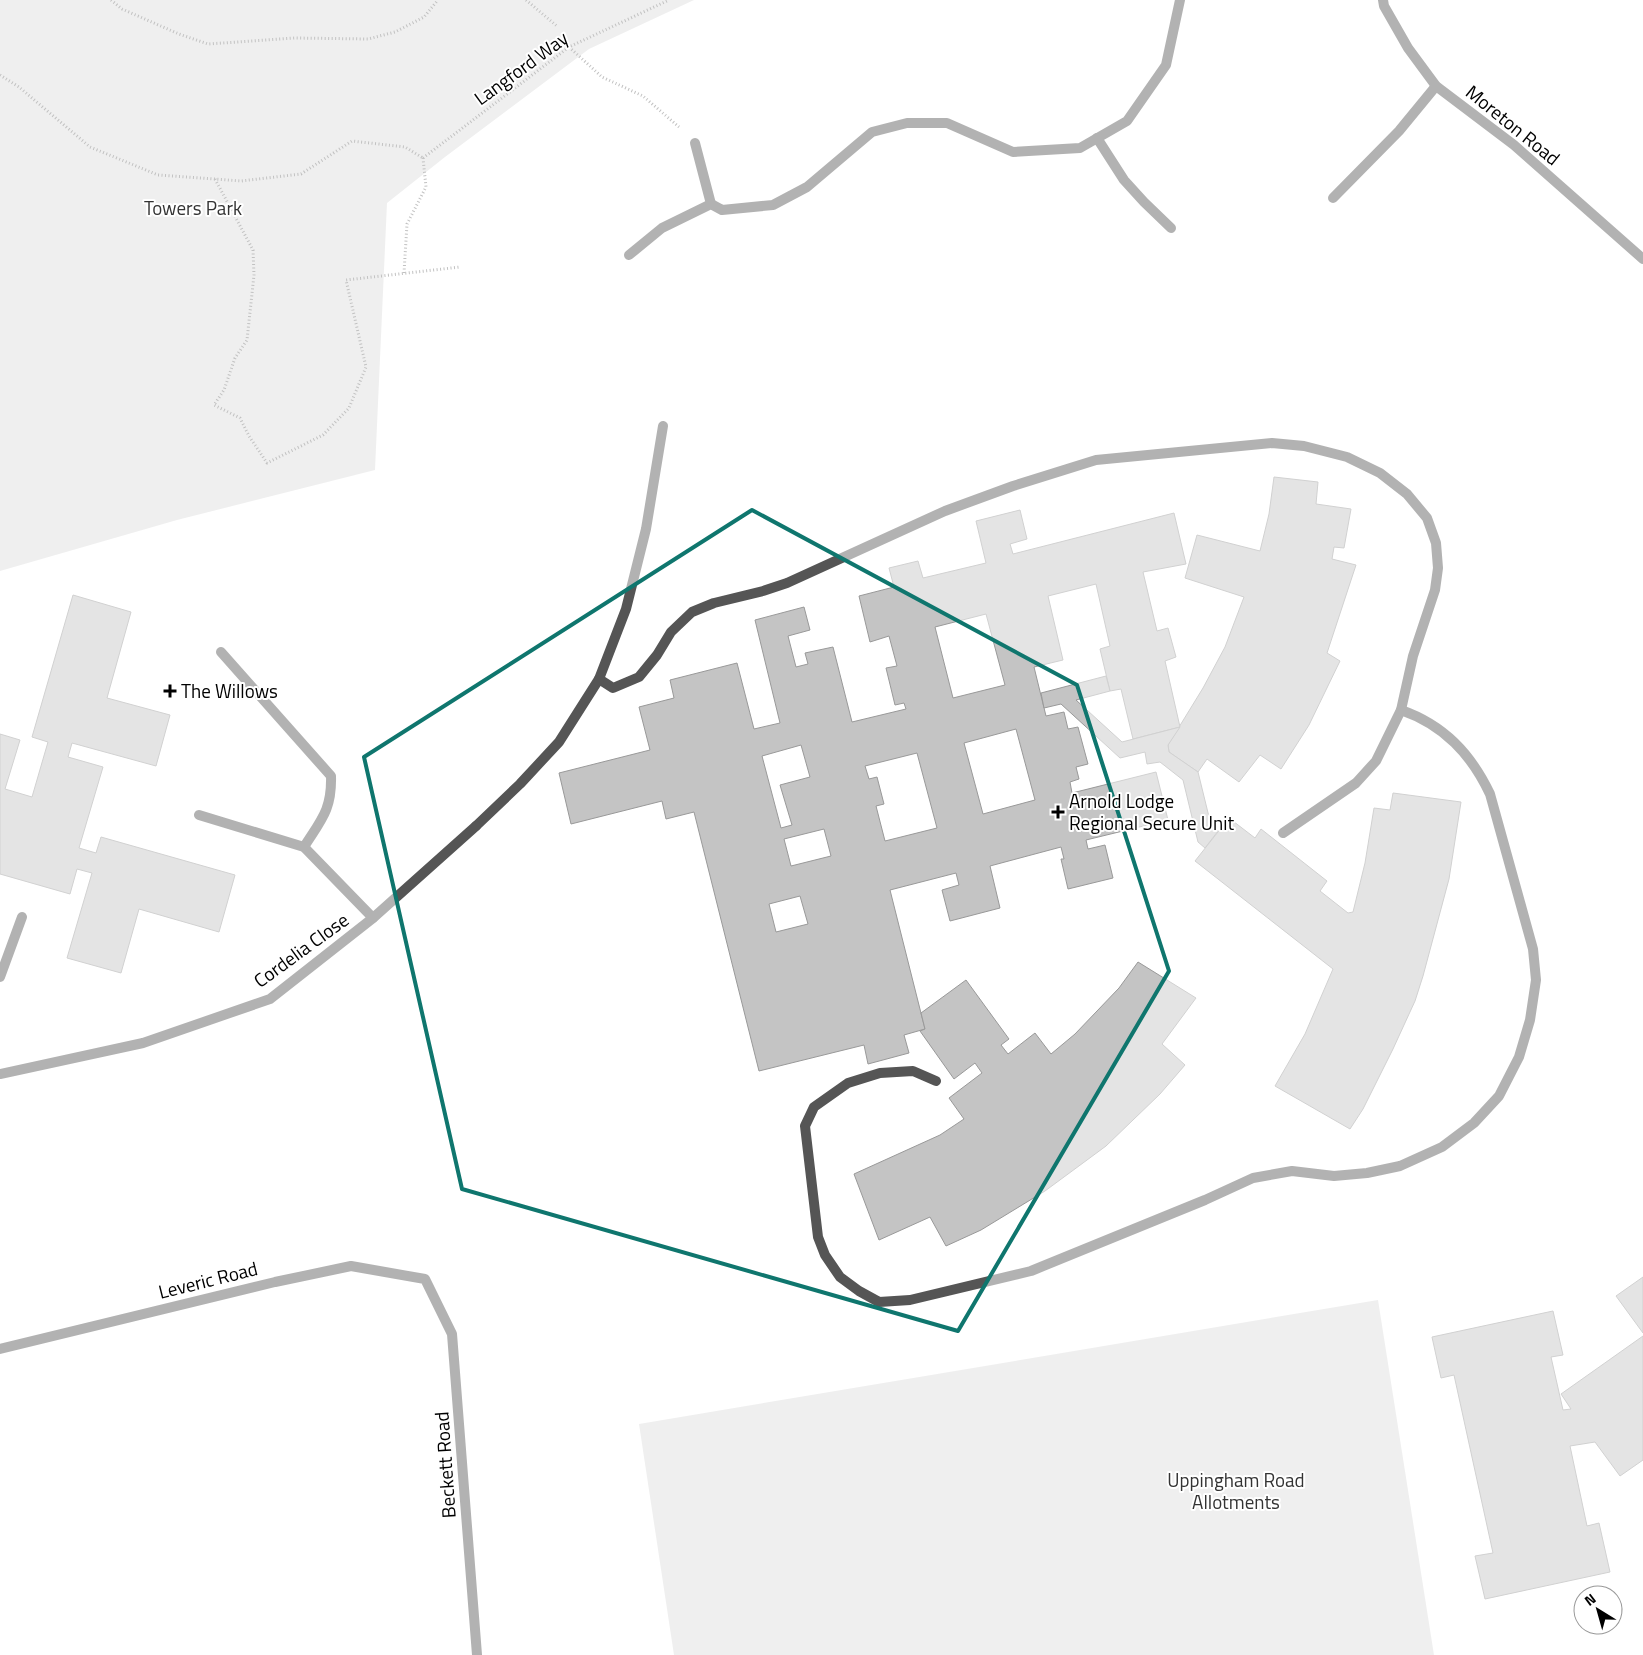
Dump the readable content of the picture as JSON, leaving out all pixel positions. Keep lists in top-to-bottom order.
{
  "streets": {
    "street": [
      "Moreton Road",
      "Cordelia Close",
      "Leveric Road",
      "Beckett Road"
    ],
    "path": ["Langford Way"]
  },
  "crossings": [
    ["Leveric Road", "Beckett Road"]
  ],
  "parks": ["Towers Park", "Uppingham Road Allotments"],
  "places": {
    "health": ["The Willows", "Arnold Lodge Regional Secure Unit"]
  },
  "north": "top left"
}
